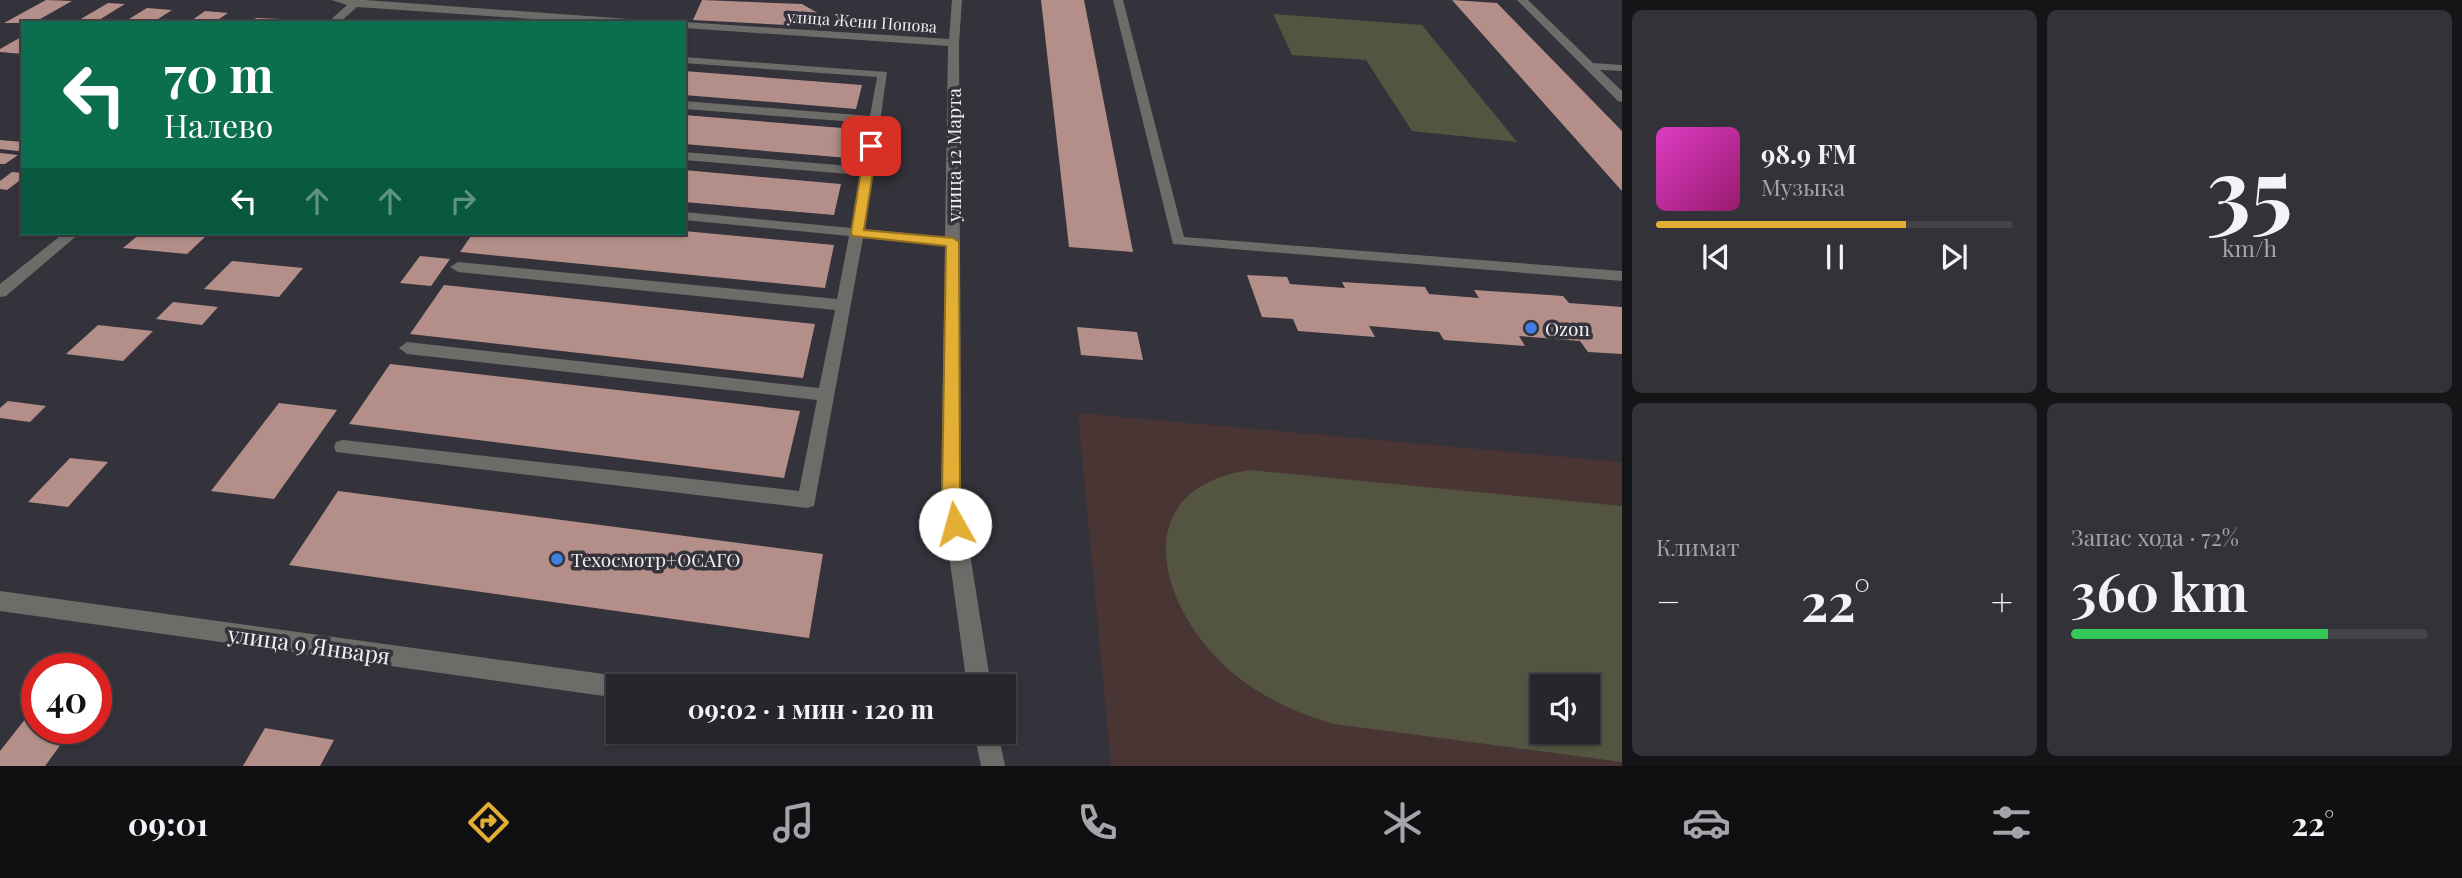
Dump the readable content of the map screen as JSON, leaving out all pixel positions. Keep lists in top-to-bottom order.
{
  "streets": {
    "street": ["улица Жени Попова", "улица 12 Марта", "улица 9 Января"]
  },
  "crossings": [
    ["улица Жени Попова", "улица 12 Марта"]
  ],
  "places": ["Ozon", "Техосмотр+ОСАГО"],
  "page": {
    "tile": [
      ["35", "km/h"],
      "Климат",
      ["Запас хода · 72%", "360 km"]
    ],
    "turn": ["70 m", "Налево"],
    "song": ["98.9 FM", "Музыка"],
    "heat": ["−", "22°", "+"],
    "limit": "40",
    "trip": "09:02 · 1 мин · 120 m",
    "tabs": ["09:01", "22°"]
  }
}
